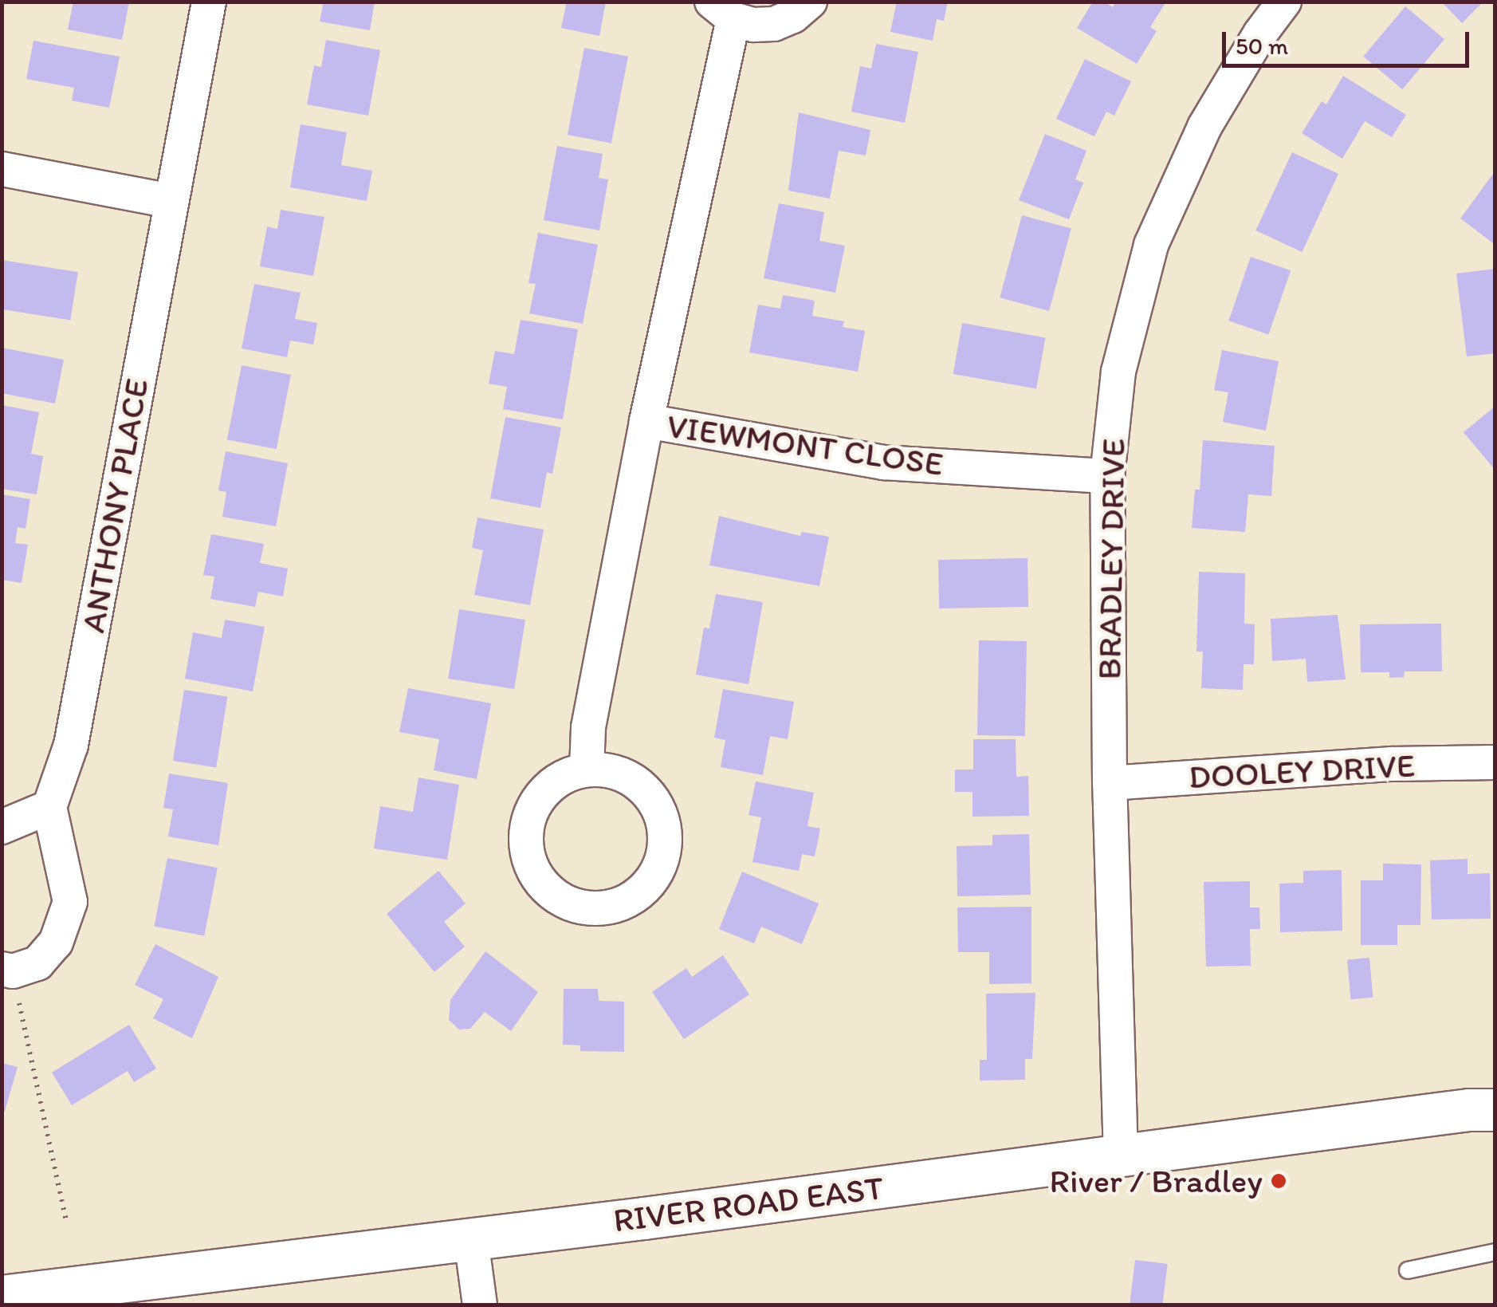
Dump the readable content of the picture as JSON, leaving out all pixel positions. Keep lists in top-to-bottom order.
{
  "streets": {
    "street": [
      "VIEWMONT CLOSE",
      "ANTHONY PLACE",
      "BRADLEY DRIVE",
      "DOOLEY DRIVE",
      "RIVER ROAD EAST"
    ]
  },
  "crossings": [
    ["VIEWMONT CLOSE", "BRADLEY DRIVE"],
    ["BRADLEY DRIVE", "DOOLEY DRIVE"],
    ["BRADLEY DRIVE", "RIVER ROAD EAST"]
  ],
  "places": ["River / Bradley"],
  "scale_bar": "50 m"
}
